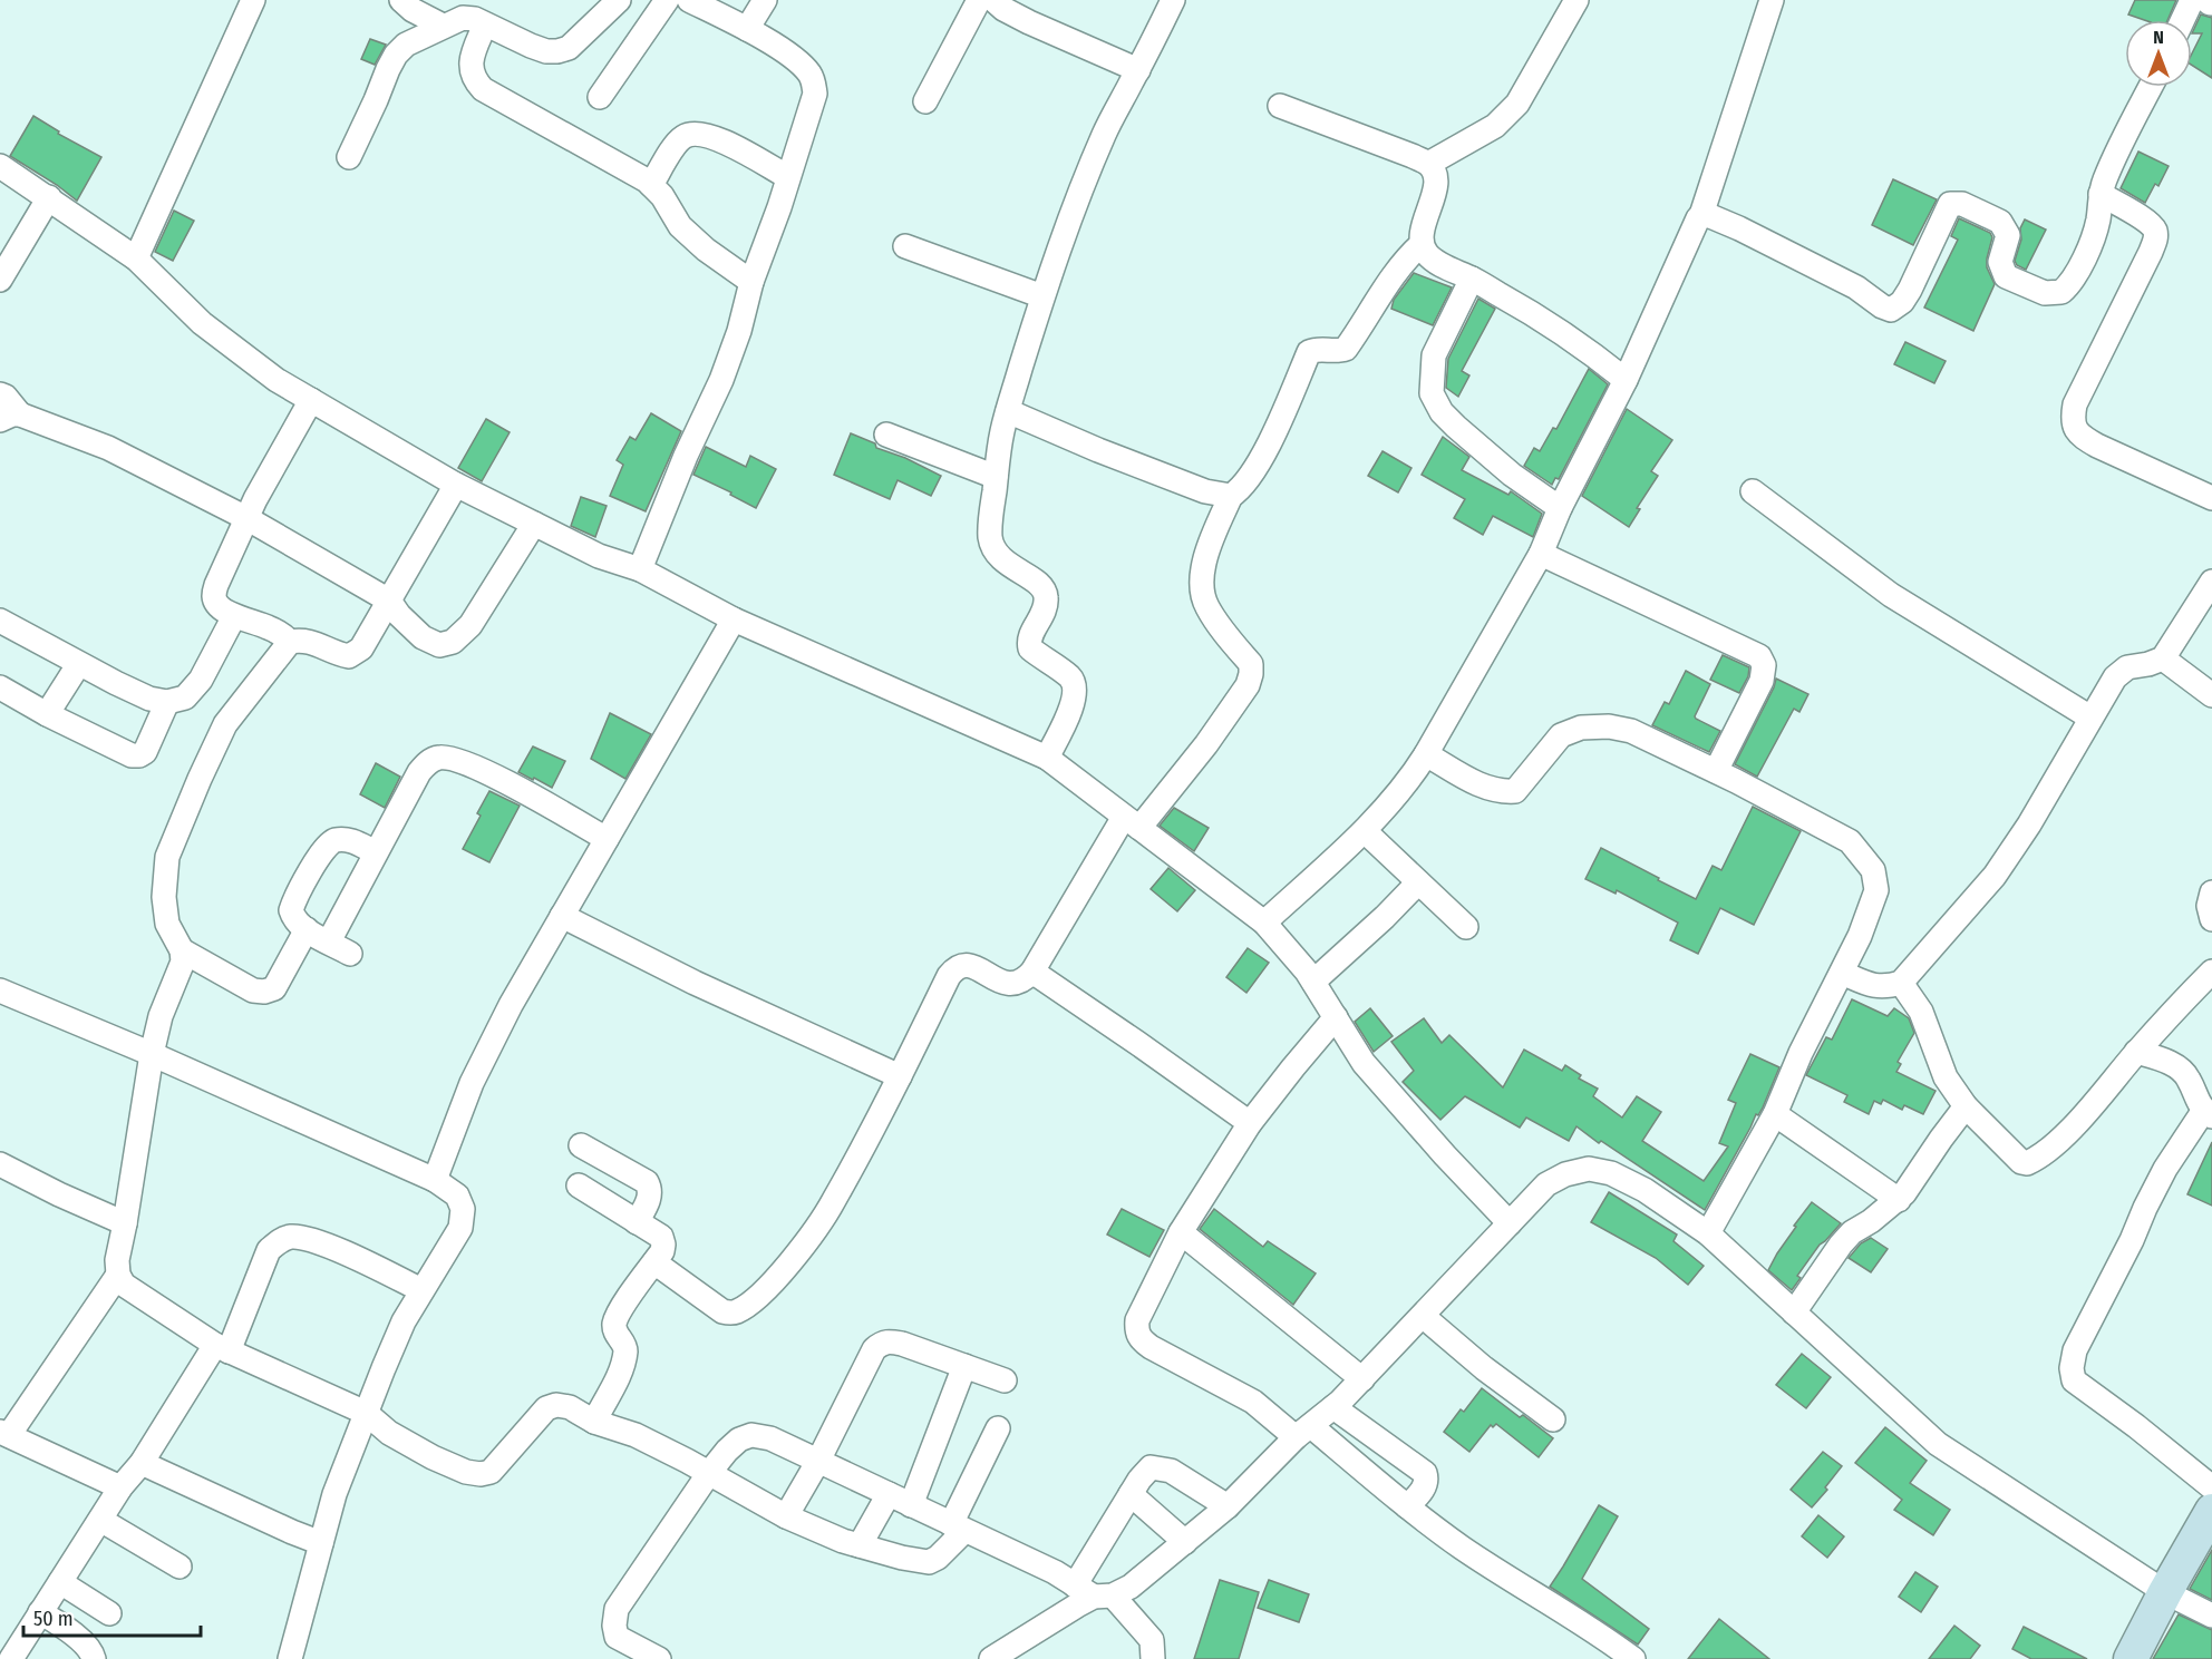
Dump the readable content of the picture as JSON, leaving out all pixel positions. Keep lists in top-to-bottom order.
{
  "scale_bar": "50 m",
  "north": "top"
}
